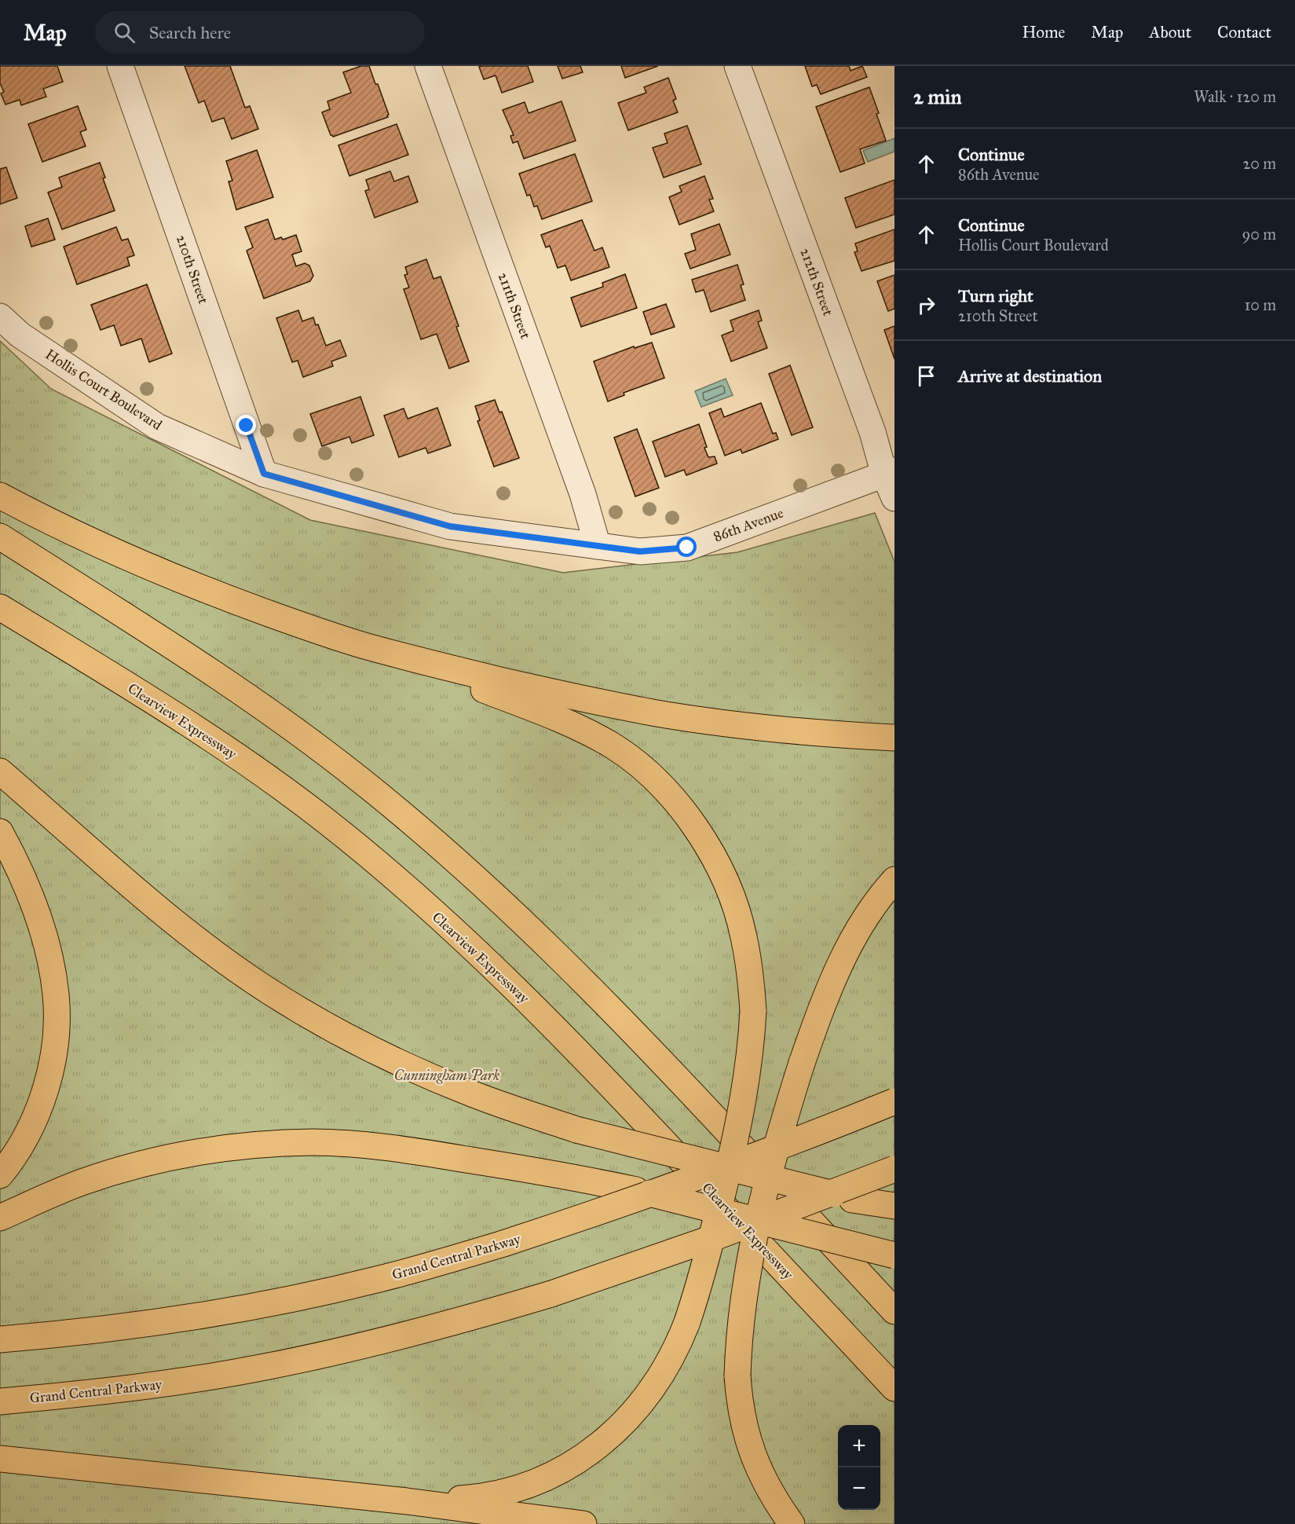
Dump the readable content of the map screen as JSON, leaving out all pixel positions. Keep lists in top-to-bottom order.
{
  "streets": {
    "highway": ["Clearview Expressway", "Grand Central Parkway"],
    "street": [
      "210th Street",
      "212th Street",
      "211th Street",
      "Hollis Court Boulevard",
      "86th Avenue"
    ]
  },
  "crossings": [
    ["210th Street", "Hollis Court Boulevard"],
    ["212th Street", "86th Avenue"],
    ["211th Street", "Hollis Court Boulevard"],
    ["211th Street", "86th Avenue"],
    ["Hollis Court Boulevard", "86th Avenue"]
  ],
  "parks": ["Cunningham Park"],
  "page": {
    "header": "Map",
    "search": "Search here",
    "nav": [
      "Home",
      "Map",
      "About",
      "Contact"
    ],
    "heading": ["2 min", "Walk · 120 m"],
    "list": [
      ["Continue", "86th Avenue", "20 m"],
      ["Continue", "Hollis Court Boulevard", "90 m"],
      ["Turn right", "210th Street", "10 m"],
      "Arrive at destination"
    ],
    "map_buttons": ["+", "−"]
  }
}
